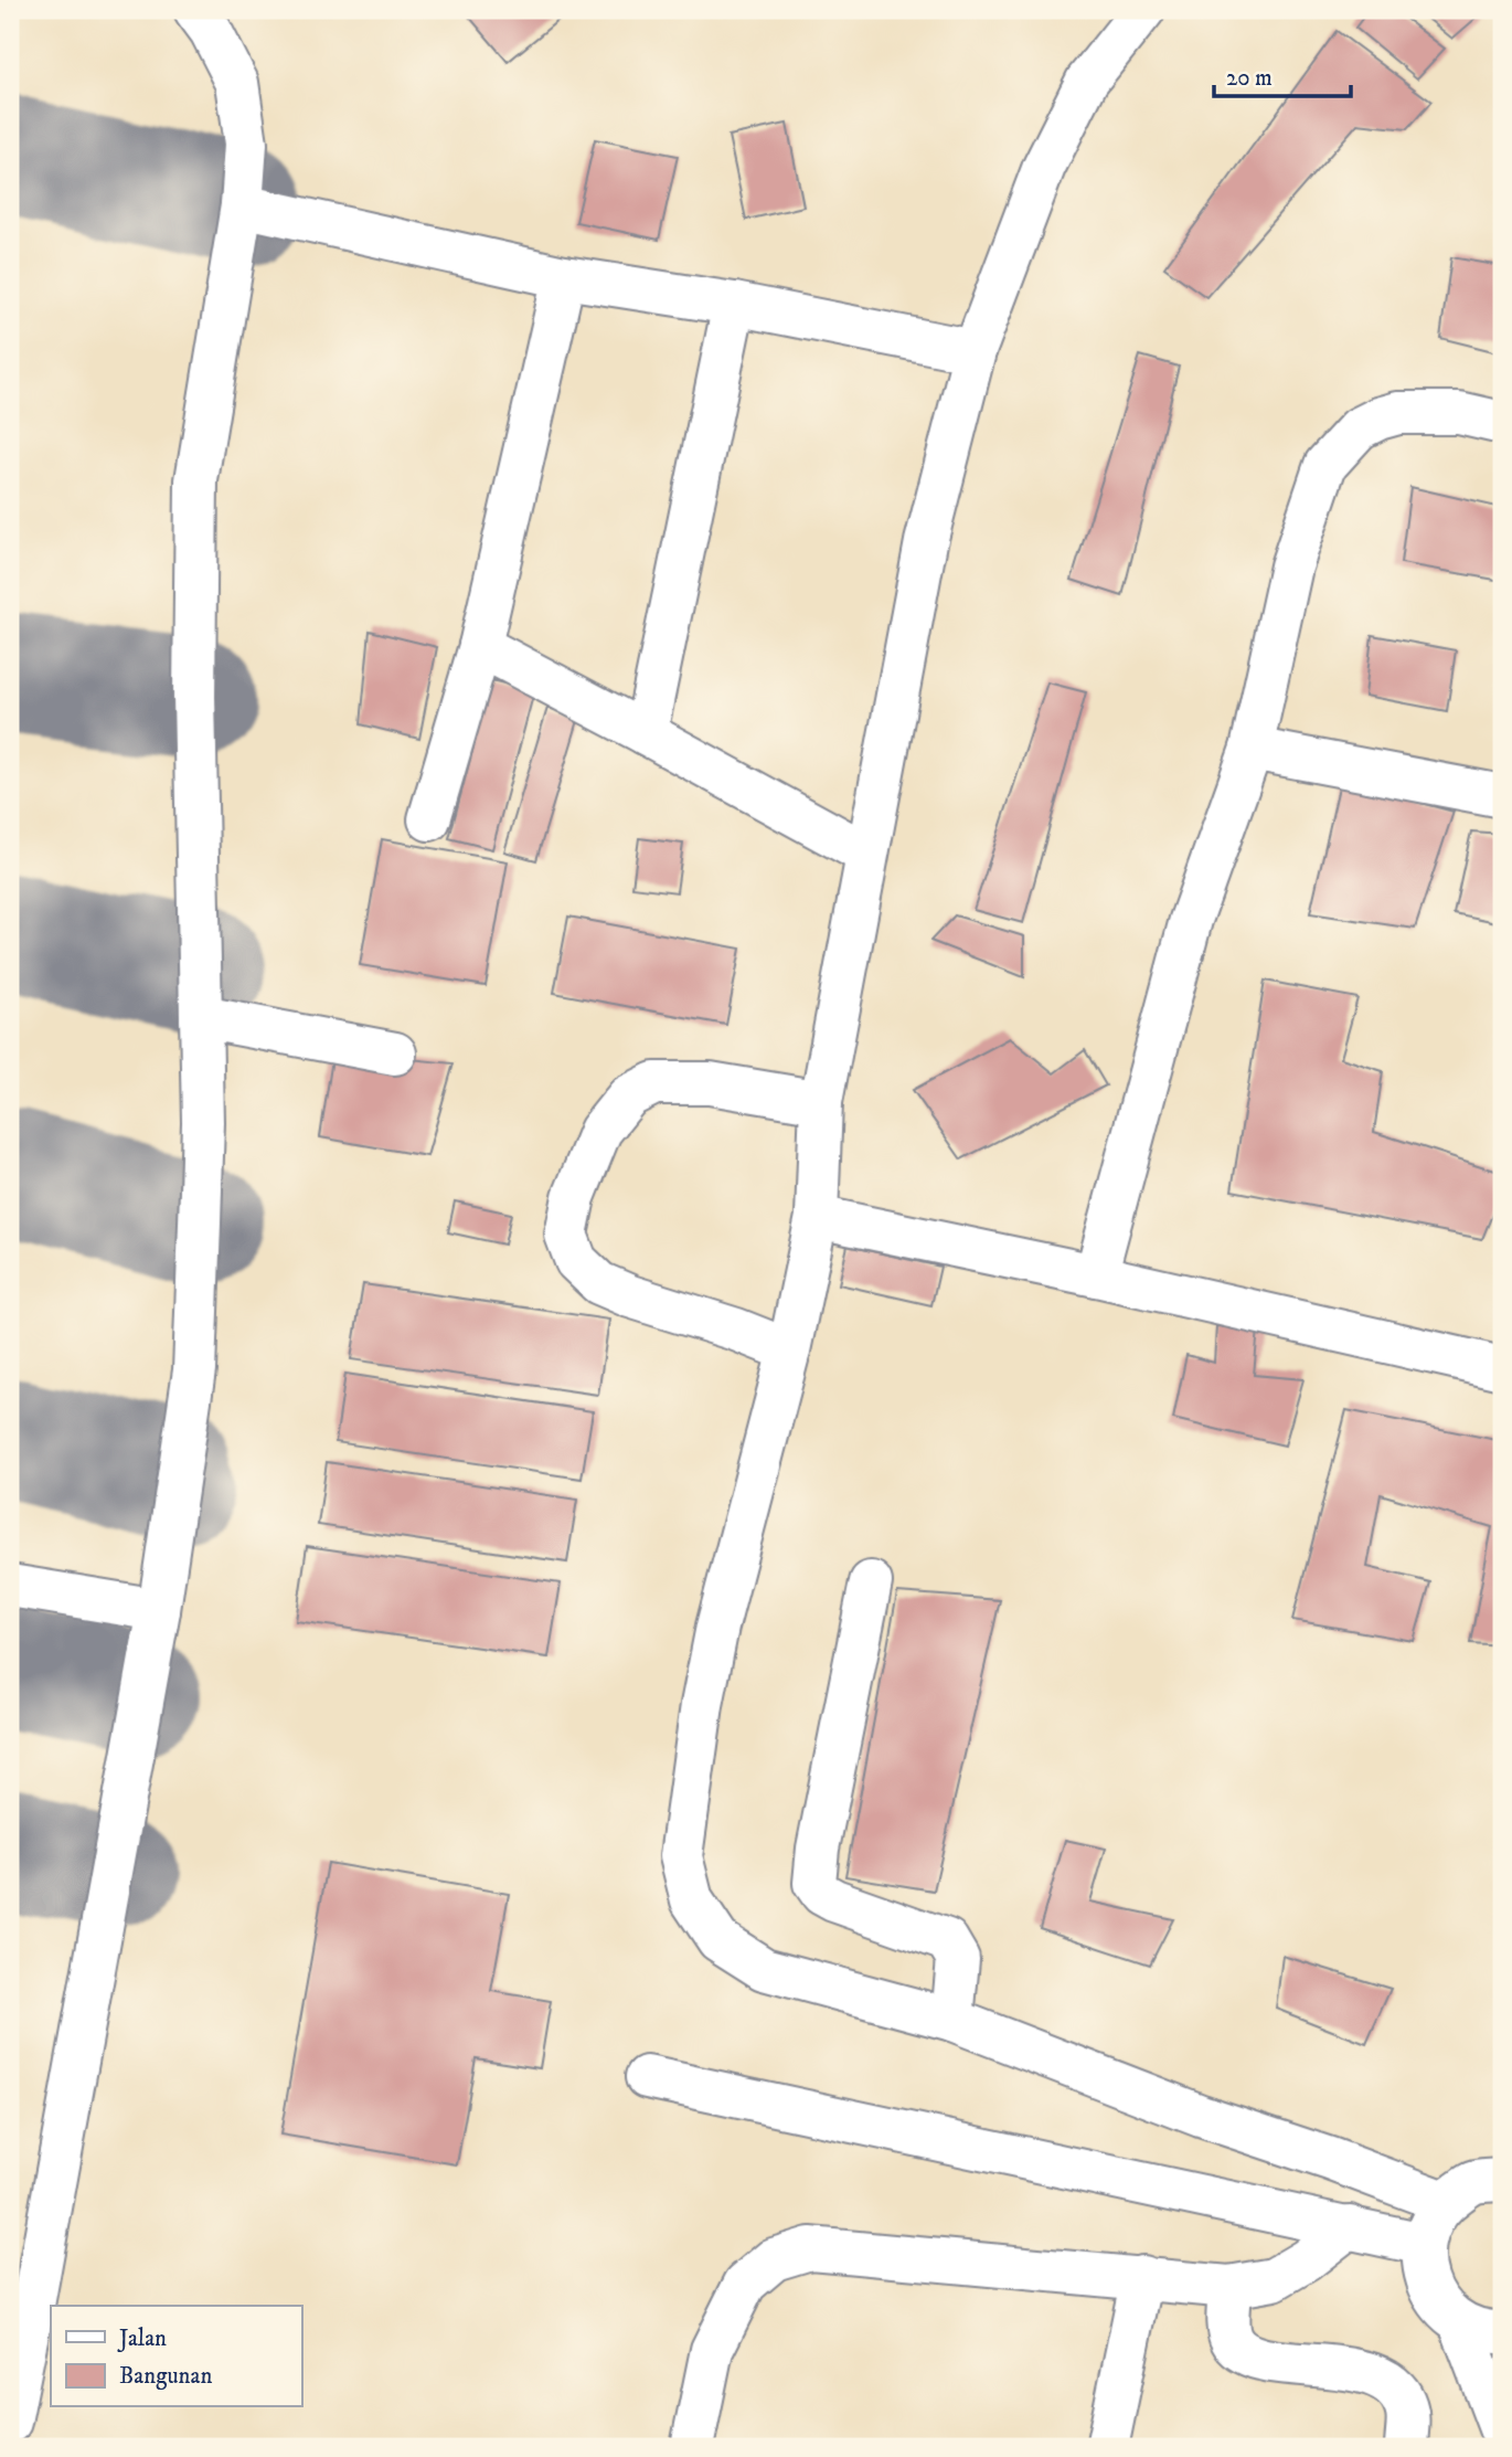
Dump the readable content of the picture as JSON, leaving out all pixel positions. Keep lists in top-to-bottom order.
{
  "legend": ["Jalan", "Bangunan"],
  "scale_bar": "20 m"
}
